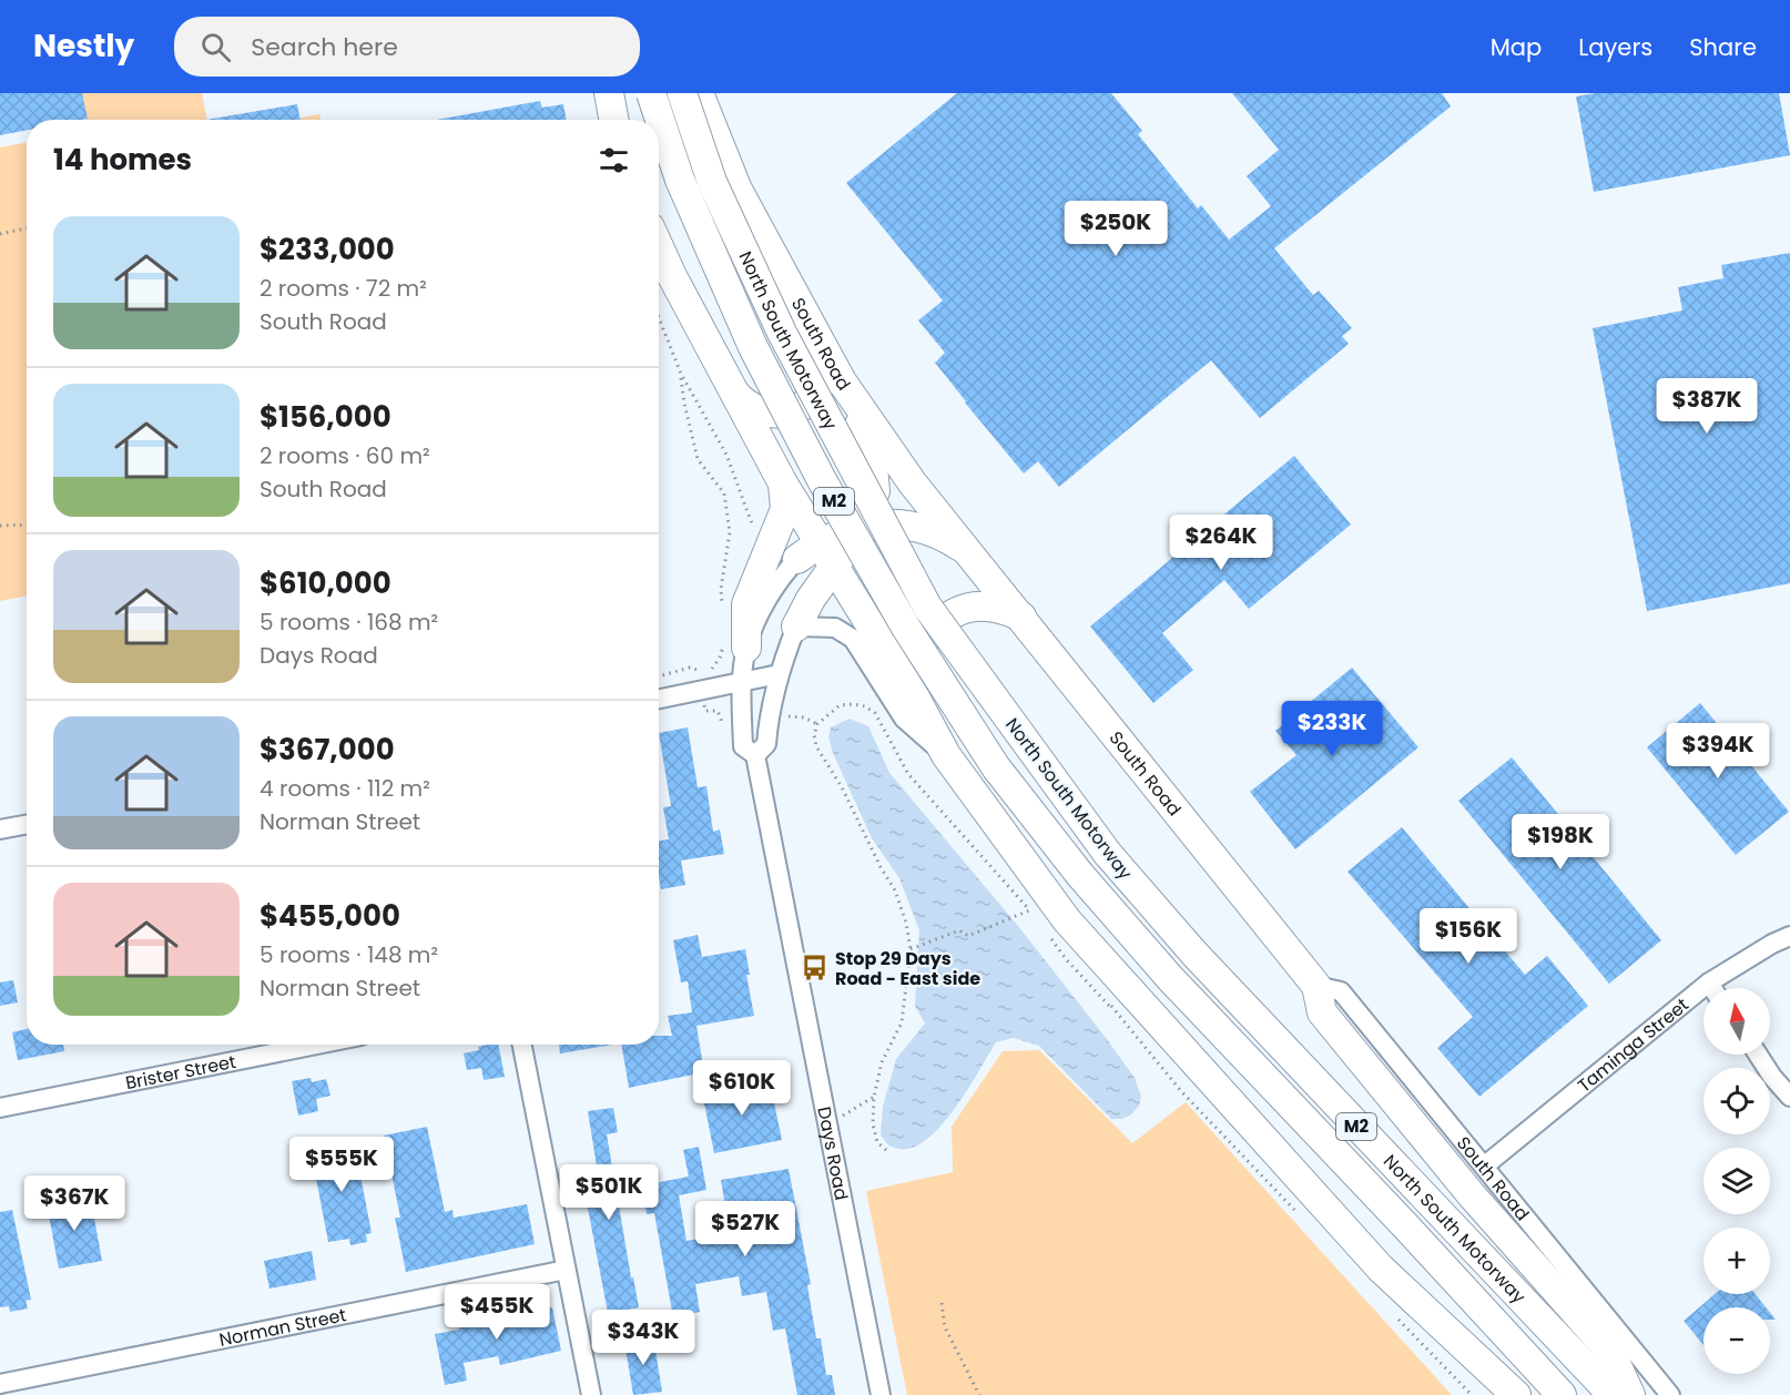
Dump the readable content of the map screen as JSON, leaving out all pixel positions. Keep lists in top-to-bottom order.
{
  "streets": {
    "highway": ["North South Motorway", "South Road", "M2"],
    "street": [
      "Taminga Street",
      "Brister Street",
      "Days Road",
      "Norman Street"
    ]
  },
  "crossings": [
    ["South Road", "Taminga Street"]
  ],
  "places": {
    "bus stop": ["Stop 29 Days Road - East side"]
  },
  "north": "top",
  "page": {
    "header": "Nestly",
    "search": "Search here",
    "nav": ["Map", "Layers", "Share"],
    "heading": "14 homes",
    "list": [
      {
        "name": "$233,000",
        "note": "2 rooms · 72 m² · South Road"
      },
      {
        "name": "$156,000",
        "note": "2 rooms · 60 m² · South Road"
      },
      {
        "name": "$610,000",
        "note": "5 rooms · 168 m² · Days Road"
      },
      {
        "name": "$367,000",
        "note": "4 rooms · 112 m² · Norman Street"
      },
      {
        "name": "$455,000",
        "note": "5 rooms · 148 m² · Norman Street"
      }
    ],
    "price": [
      "$250K",
      "$387K",
      "$264K",
      "$233K",
      "$394K",
      "$198K",
      "$156K",
      "$610K",
      "$555K",
      "$501K",
      "$367K",
      "$527K",
      "$455K",
      "$343K"
    ],
    "map_buttons": ["+", "−"]
  }
}
